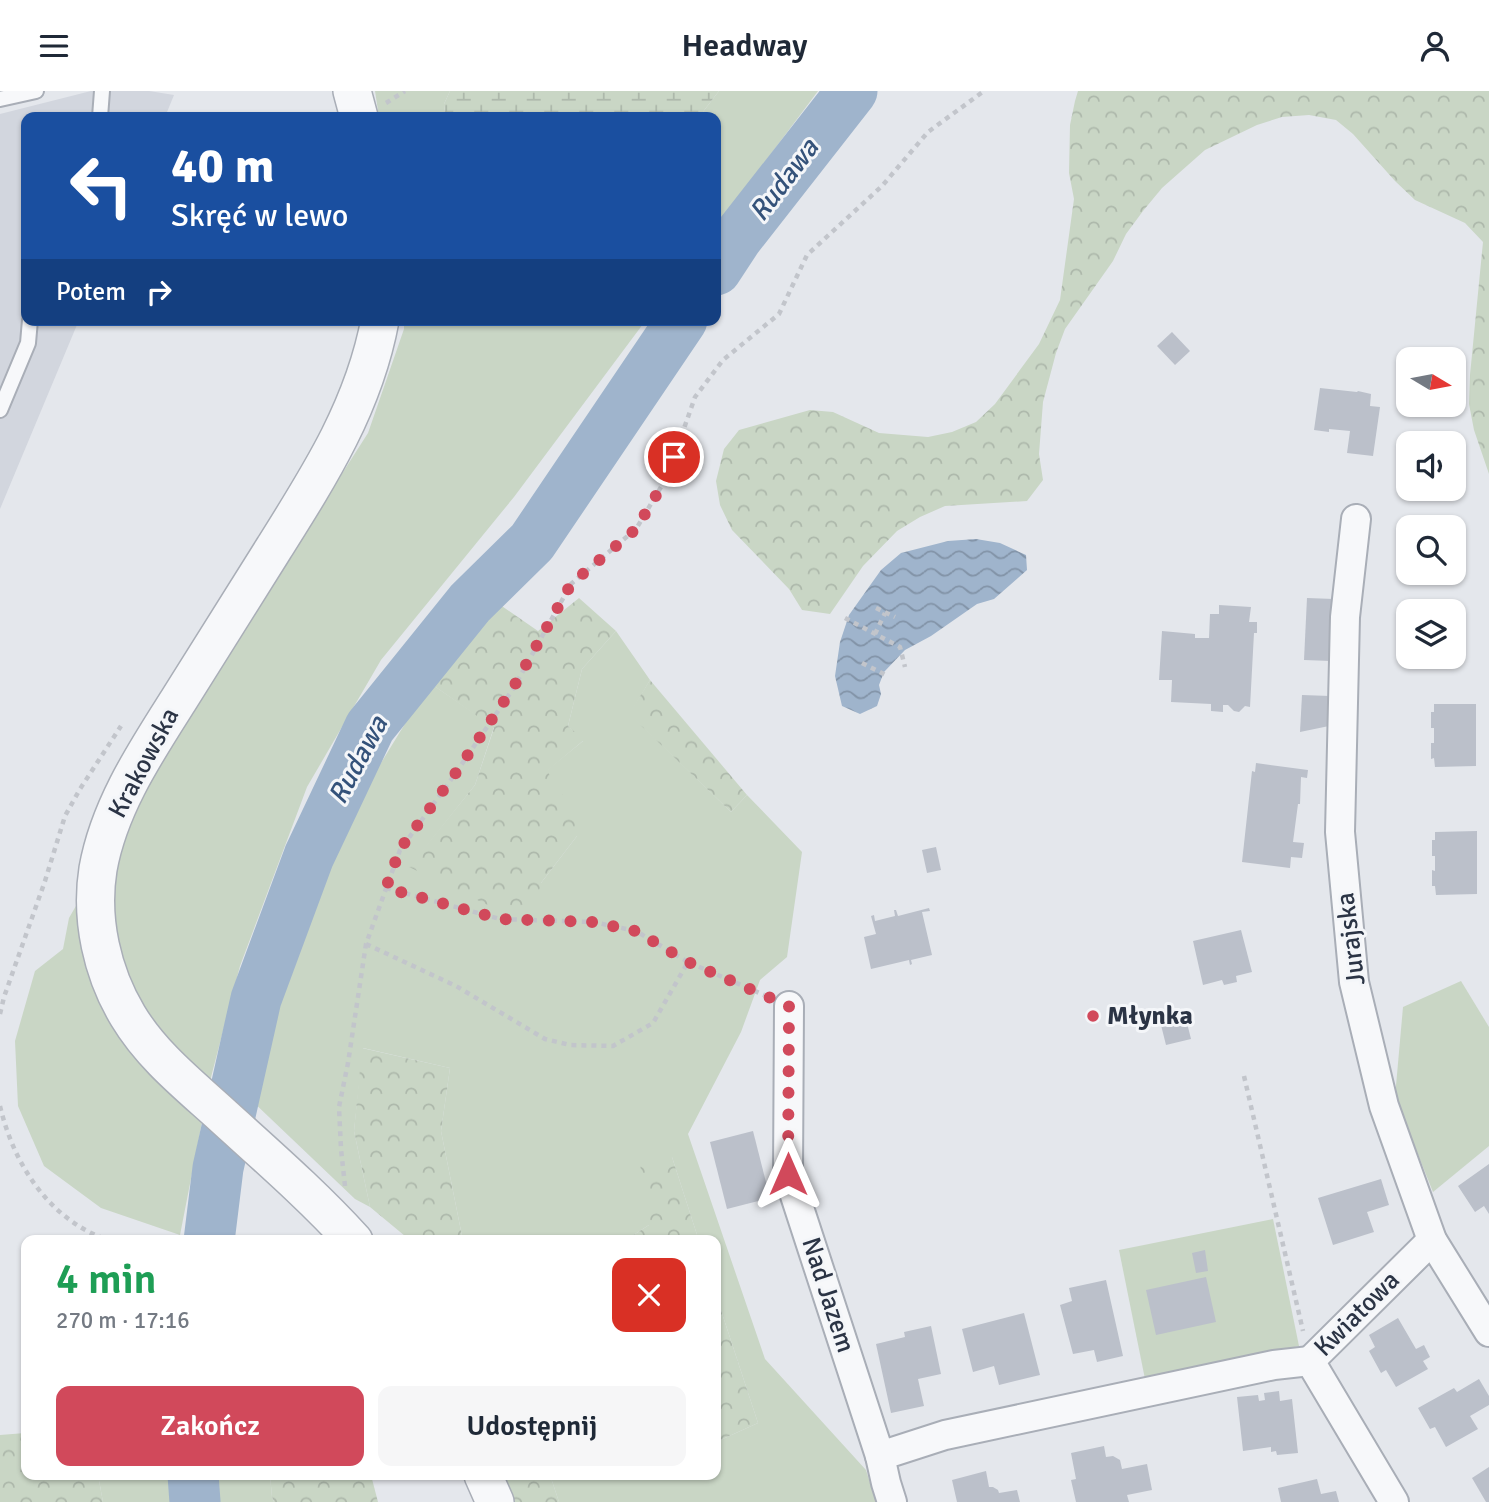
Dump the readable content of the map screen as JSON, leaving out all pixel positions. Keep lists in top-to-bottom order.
{
  "streets": {
    "street": [
      "Krakowska",
      "Jurajska",
      "Nad Jazem",
      "Kwiatowa"
    ]
  },
  "crossings": [
    ["Jurajska", "Kwiatowa"]
  ],
  "water": ["Rudawa"],
  "places": ["Młynka"],
  "north": "right",
  "page": {
    "header": "Headway",
    "turn": ["40 m", "Skręć w lewo"],
    "then": "Potem",
    "heading": ["4 min", "270 m · 17:16"],
    "buttons": ["Zakończ", "Udostępnij"]
  }
}
